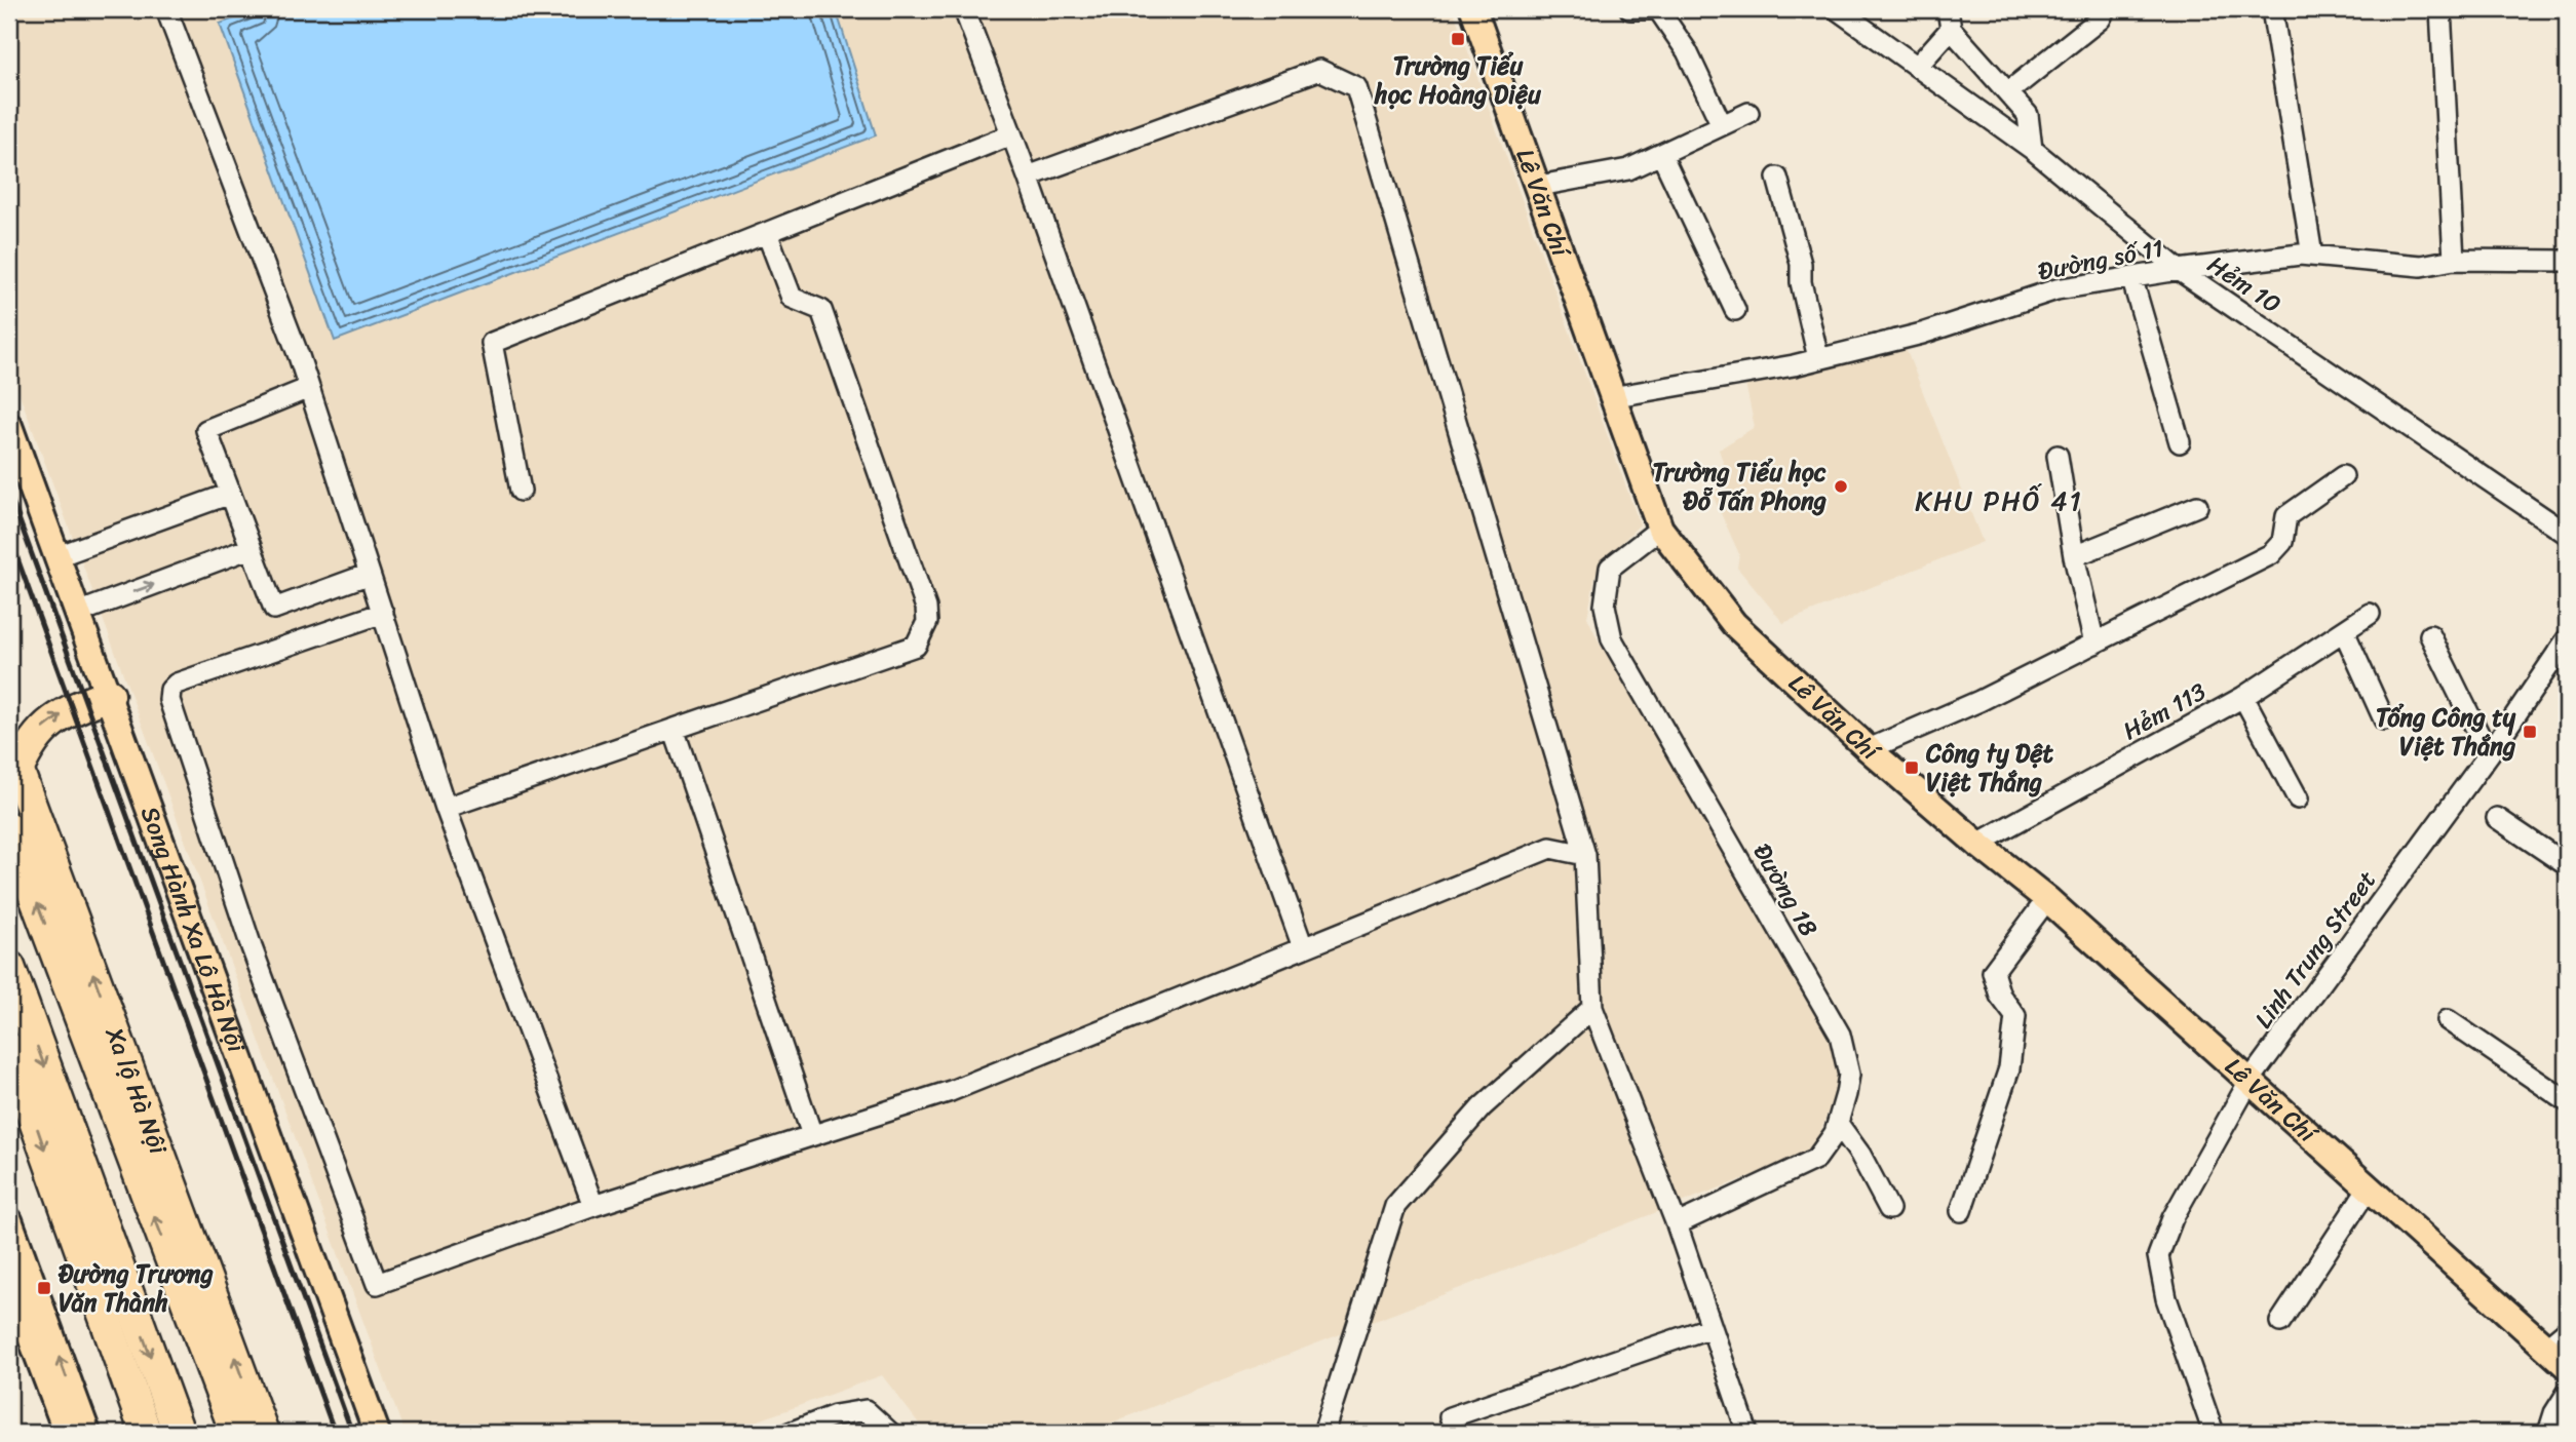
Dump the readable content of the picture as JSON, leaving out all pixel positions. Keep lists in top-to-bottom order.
{
  "streets": {
    "highway": ["Xa lộ Hà Nội"],
    "main road": ["Lê Văn Chí", "Song Hành Xa Lộ Hà Nội"],
    "street": [
      "Đường số 11",
      "Hẻm 10",
      "Hẻm 113",
      "Đường 18",
      "Linh Trung Street"
    ]
  },
  "crossings": [
    ["Lê Văn Chí", "Đường số 11"],
    ["Lê Văn Chí", "Hẻm 113"],
    ["Lê Văn Chí", "Đường 18"],
    ["Lê Văn Chí", "Linh Trung Street"],
    ["Đường số 11", "Hẻm 10"]
  ],
  "districts": ["KHU PHỐ 41"],
  "places": {
    "transit": [
      "Trường Tiểu học Hoàng Diệu",
      "Tổng Công ty Việt Thắng",
      "Công ty Dệt Việt Thắng",
      "Đường Trương Văn Thành"
    ],
    "other": ["Trường Tiểu học Đỗ Tấn Phong"]
  }
}
